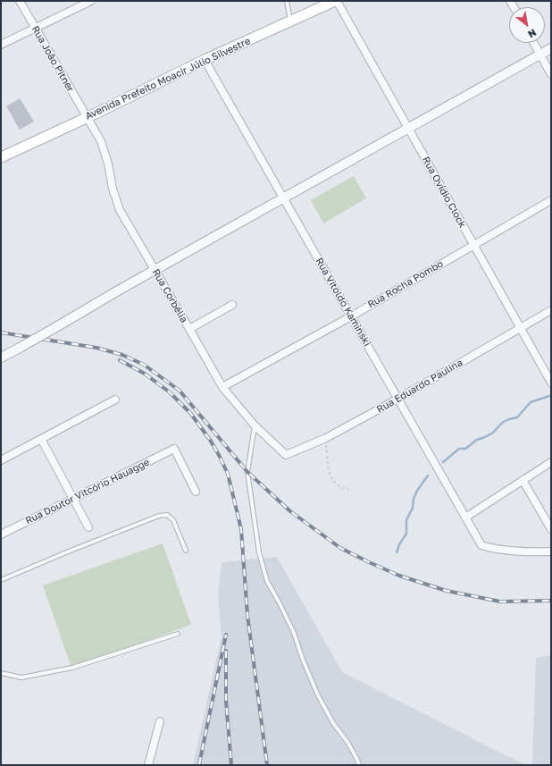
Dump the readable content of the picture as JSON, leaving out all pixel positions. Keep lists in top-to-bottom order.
{
  "streets": {
    "main road": ["Avenida Prefeito Moacir Júlio Silvestre"],
    "street": [
      "Rua João Pitner",
      "Rua Ovídio Clock",
      "Rua Rocha Pombo",
      "Rua Corbélia",
      "Rua Vitoldo Kaminski",
      "Rua Eduardo Paulina",
      "Rua Doutor Vitcório Hauagge"
    ]
  },
  "crossings": [
    ["Rua João Pitner", "Avenida Prefeito Moacir Júlio Silvestre"],
    ["Rua João Pitner", "Rua Corbélia"],
    ["Avenida Prefeito Moacir Júlio Silvestre", "Rua Ovídio Clock"],
    ["Avenida Prefeito Moacir Júlio Silvestre", "Rua Corbélia"],
    ["Avenida Prefeito Moacir Júlio Silvestre", "Rua Vitoldo Kaminski"],
    ["Rua Ovídio Clock", "Rua Rocha Pombo"],
    ["Rua Ovídio Clock", "Rua Eduardo Paulina"],
    ["Rua Rocha Pombo", "Rua Corbélia"],
    ["Rua Rocha Pombo", "Rua Vitoldo Kaminski"],
    ["Rua Corbélia", "Rua Eduardo Paulina"],
    ["Rua Vitoldo Kaminski", "Rua Eduardo Paulina"]
  ],
  "north": "bottom right"
}
